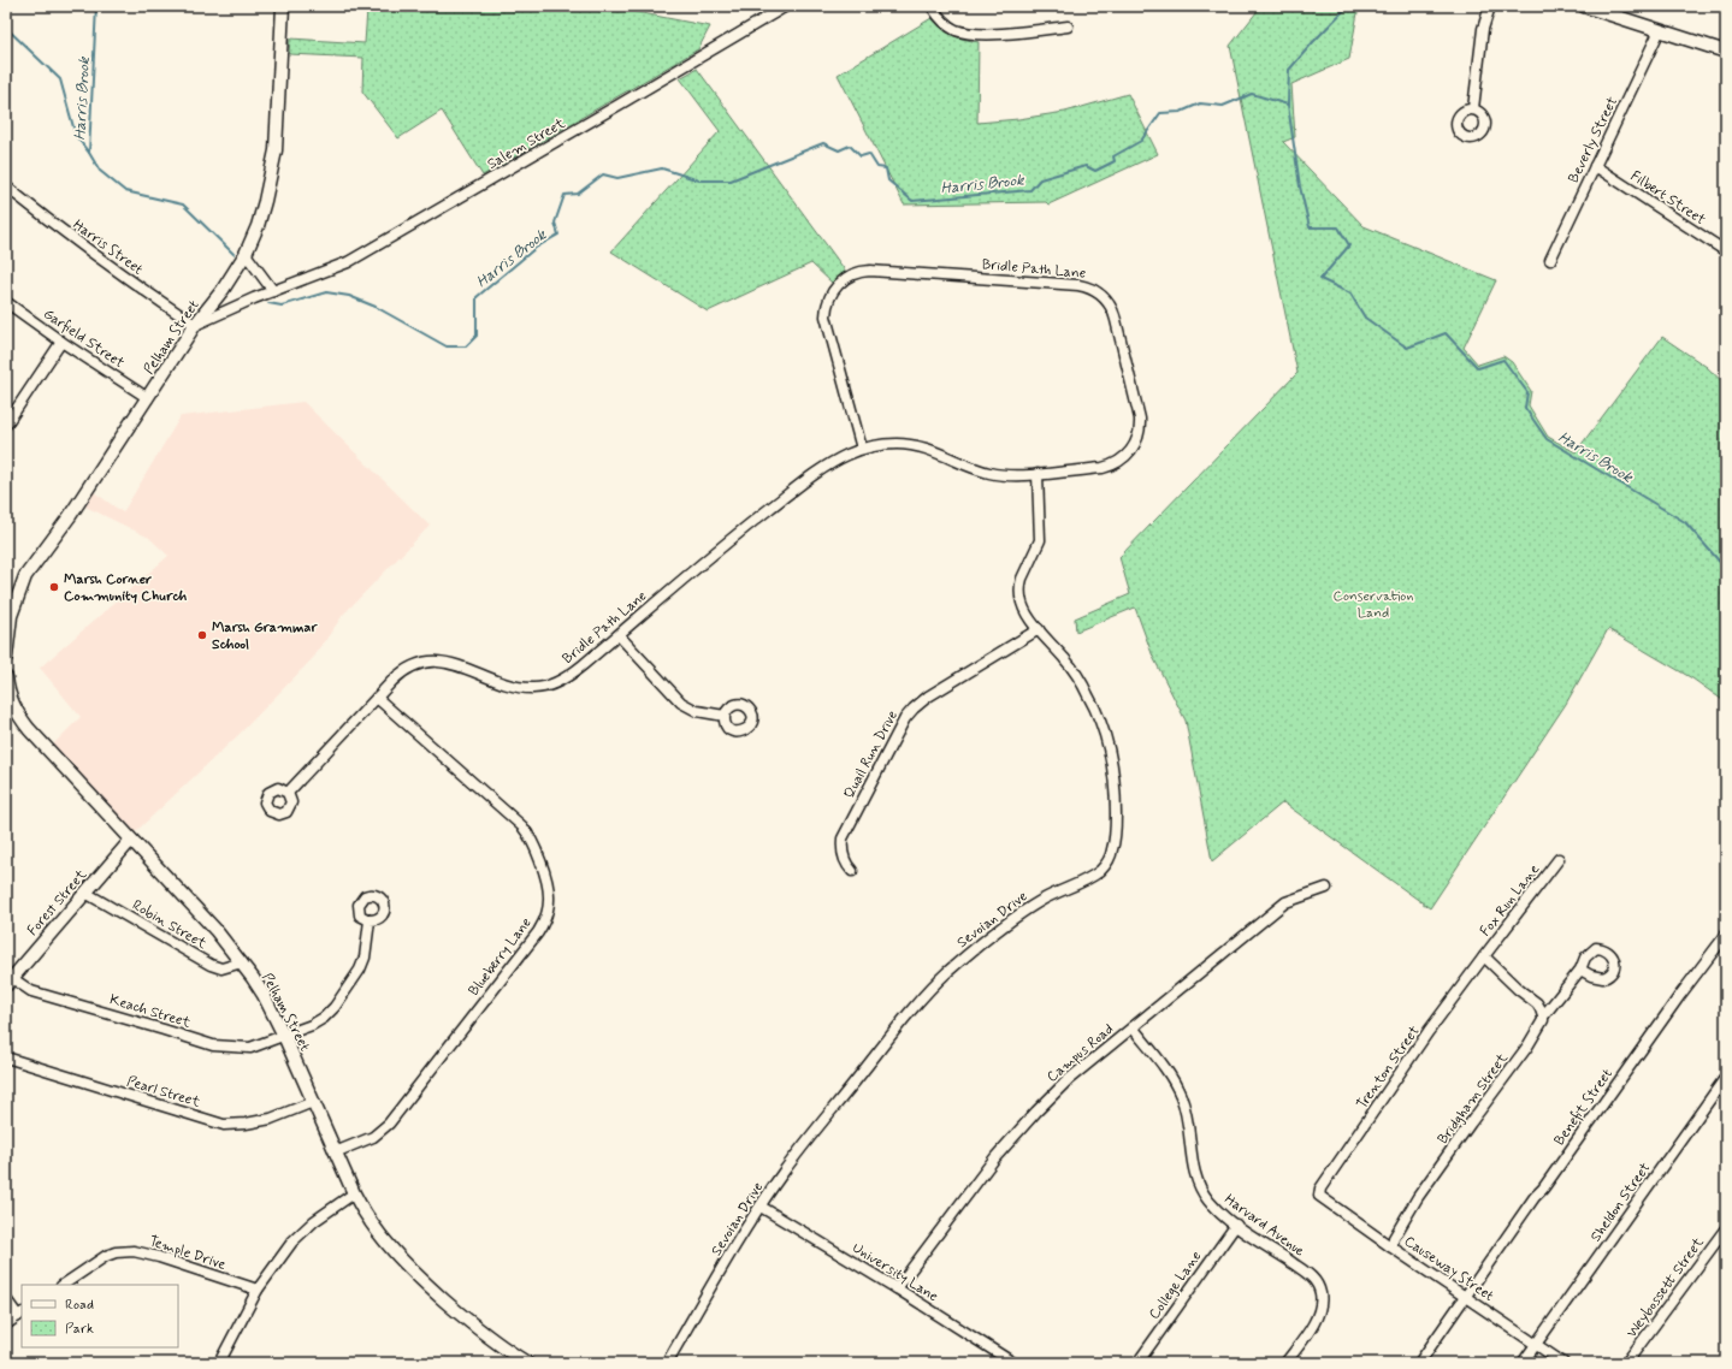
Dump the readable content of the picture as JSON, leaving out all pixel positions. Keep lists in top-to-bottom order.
{
  "streets": {
    "street": [
      "Beverly Street",
      "Salem Street",
      "Filbert Street",
      "Harris Street",
      "Bridle Path Lane",
      "Pelham Street",
      "Garfield Street",
      "Quail Run Drive",
      "Fox Run Lane",
      "Forest Street",
      "Sevoian Drive",
      "Robin Street",
      "Blueberry Lane",
      "Keach Street",
      "Campus Road",
      "Trenton Street",
      "Pearl Street",
      "Bridgham Street",
      "Benefit Street",
      "Sheldon Street",
      "Harvard Avenue",
      "Temple Drive",
      "Causeway Street",
      "University Lane",
      "College Lane",
      "Weybossett Street"
    ]
  },
  "crossings": [
    ["Beverly Street", "Filbert Street"],
    ["Salem Street", "Harris Street"],
    ["Salem Street", "Pelham Street"],
    ["Harris Street", "Pelham Street"],
    ["Bridle Path Lane", "Sevoian Drive"],
    ["Bridle Path Lane", "Blueberry Lane"],
    ["Pelham Street", "Garfield Street"],
    ["Pelham Street", "Forest Street"],
    ["Pelham Street", "Robin Street"],
    ["Pelham Street", "Blueberry Lane"],
    ["Pelham Street", "Keach Street"],
    ["Pelham Street", "Pearl Street"],
    ["Quail Run Drive", "Sevoian Drive"],
    ["Fox Run Lane", "Trenton Street"],
    ["Forest Street", "Robin Street"],
    ["Forest Street", "Keach Street"],
    ["Sevoian Drive", "University Lane"],
    ["Campus Road", "Harvard Avenue"],
    ["Campus Road", "University Lane"],
    ["Trenton Street", "Causeway Street"],
    ["Bridgham Street", "Causeway Street"],
    ["Benefit Street", "Causeway Street"],
    ["Sheldon Street", "Causeway Street"],
    ["Harvard Avenue", "College Lane"]
  ],
  "water": ["Harris Brook"],
  "parks": ["Conservation Land"],
  "places": ["Marsh Corner Community Church", "Marsh Grammar School"],
  "legend": ["Road", "Park"]
}
